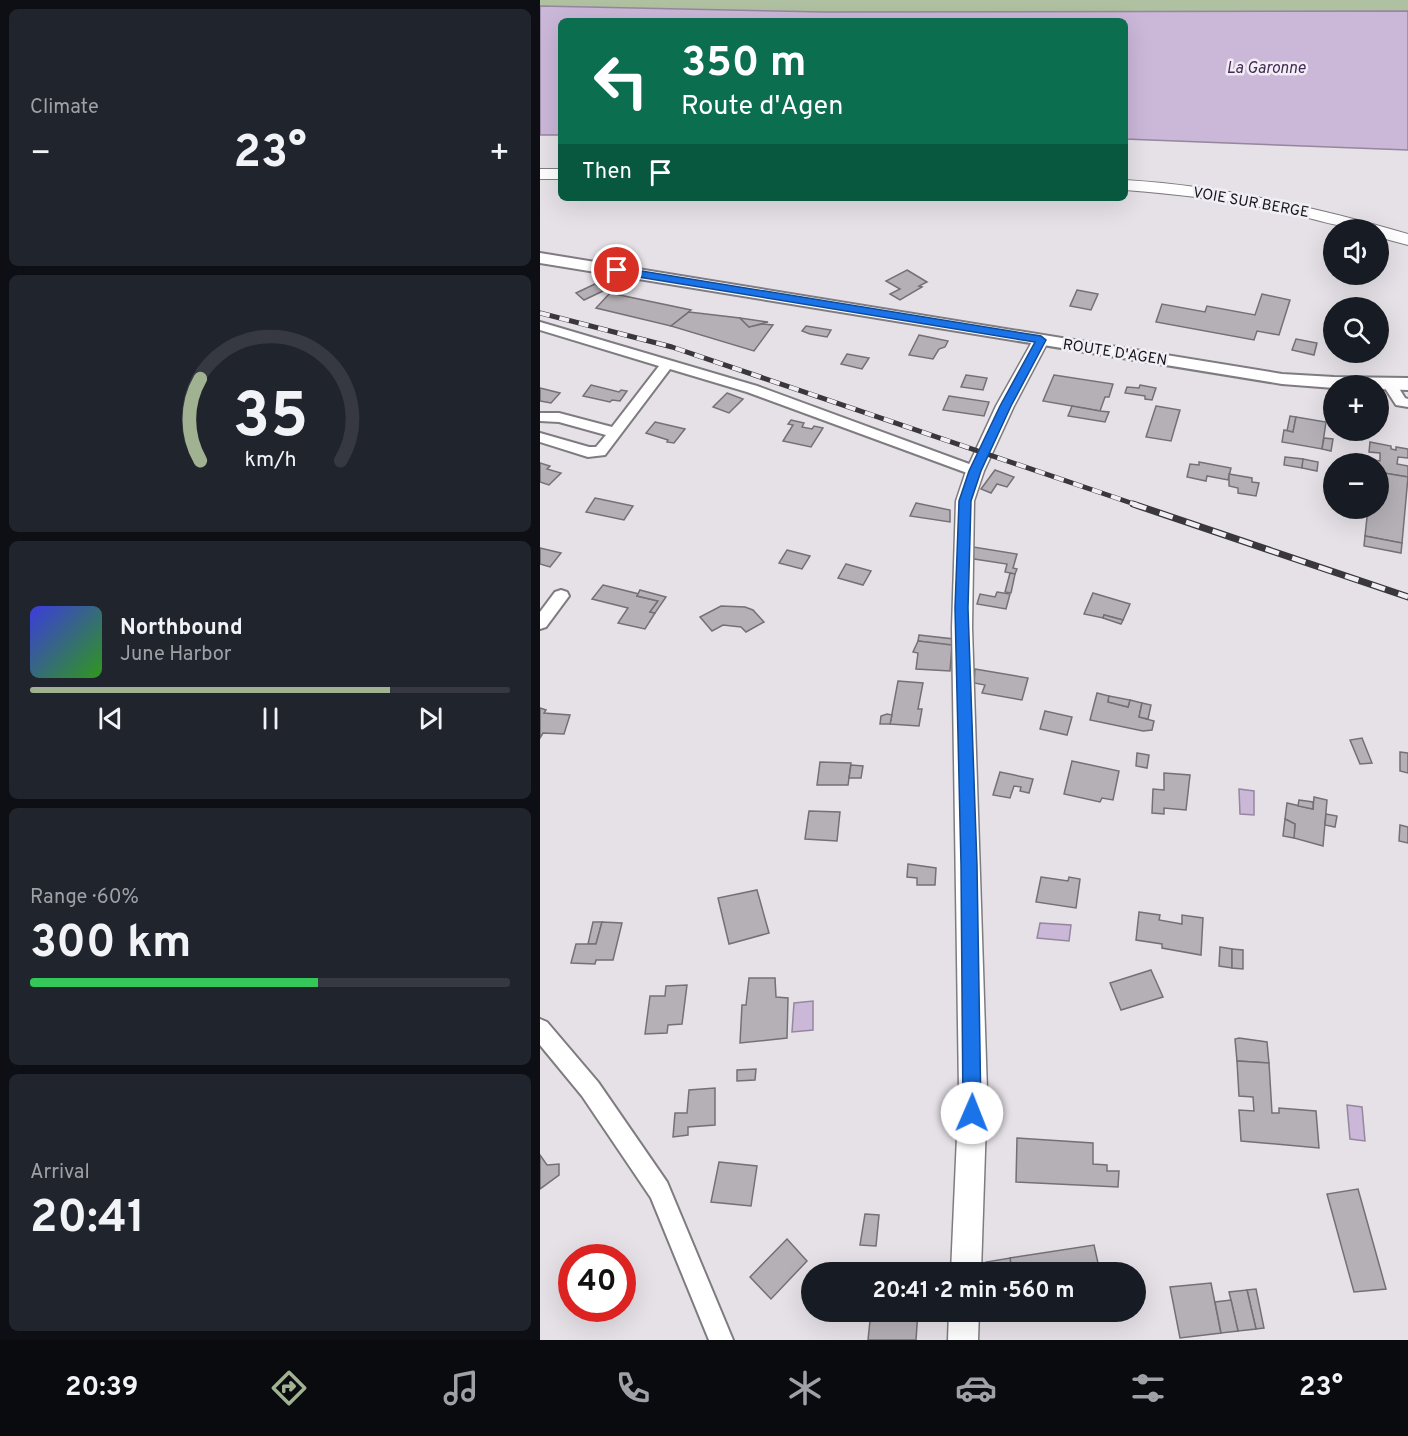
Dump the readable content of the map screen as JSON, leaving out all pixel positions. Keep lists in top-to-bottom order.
{
  "streets": {
    "main road": ["VOIE SUR BERGE", "ROUTE D'AGEN"]
  },
  "water": ["La Garonne"],
  "page": {
    "tile": [
      "Climate",
      ["Range · 60%", "300 km"],
      ["Arrival", "20:41"]
    ],
    "turn": ["350 m", "Route d'Agen"],
    "heat": ["−", "23°", "+"],
    "then": "Then",
    "map_buttons": ["+", "−"],
    "song": ["Northbound", "June Harbor"],
    "limit": "40",
    "trip": "20:41 · 2 min · 560 m",
    "tabs": ["20:39", "23°"],
    "gauge": ["35", "km/h"]
  }
}
